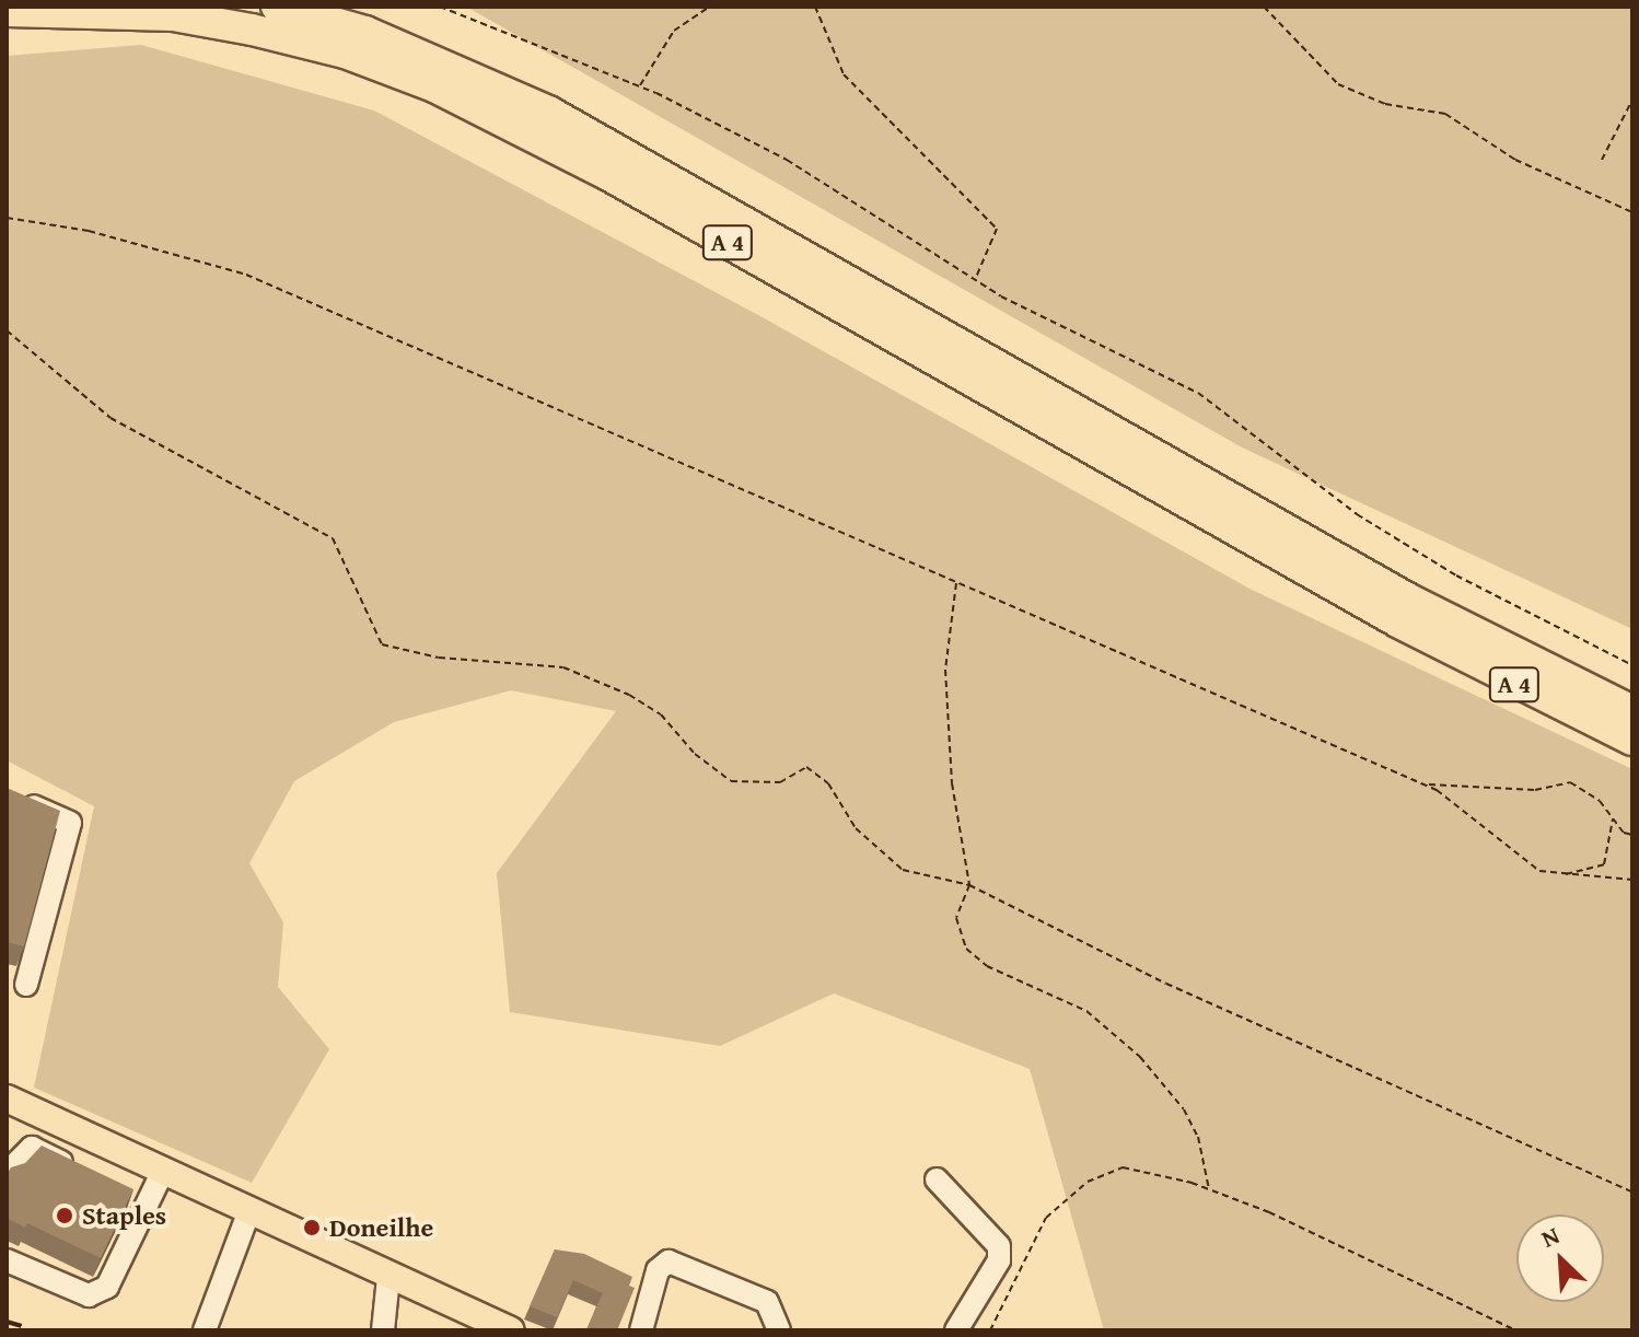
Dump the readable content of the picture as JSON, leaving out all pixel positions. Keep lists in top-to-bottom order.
{
  "streets": {
    "highway": ["A 4"]
  },
  "places": ["Staples", "Doneilhe"],
  "north": "top left"
}
